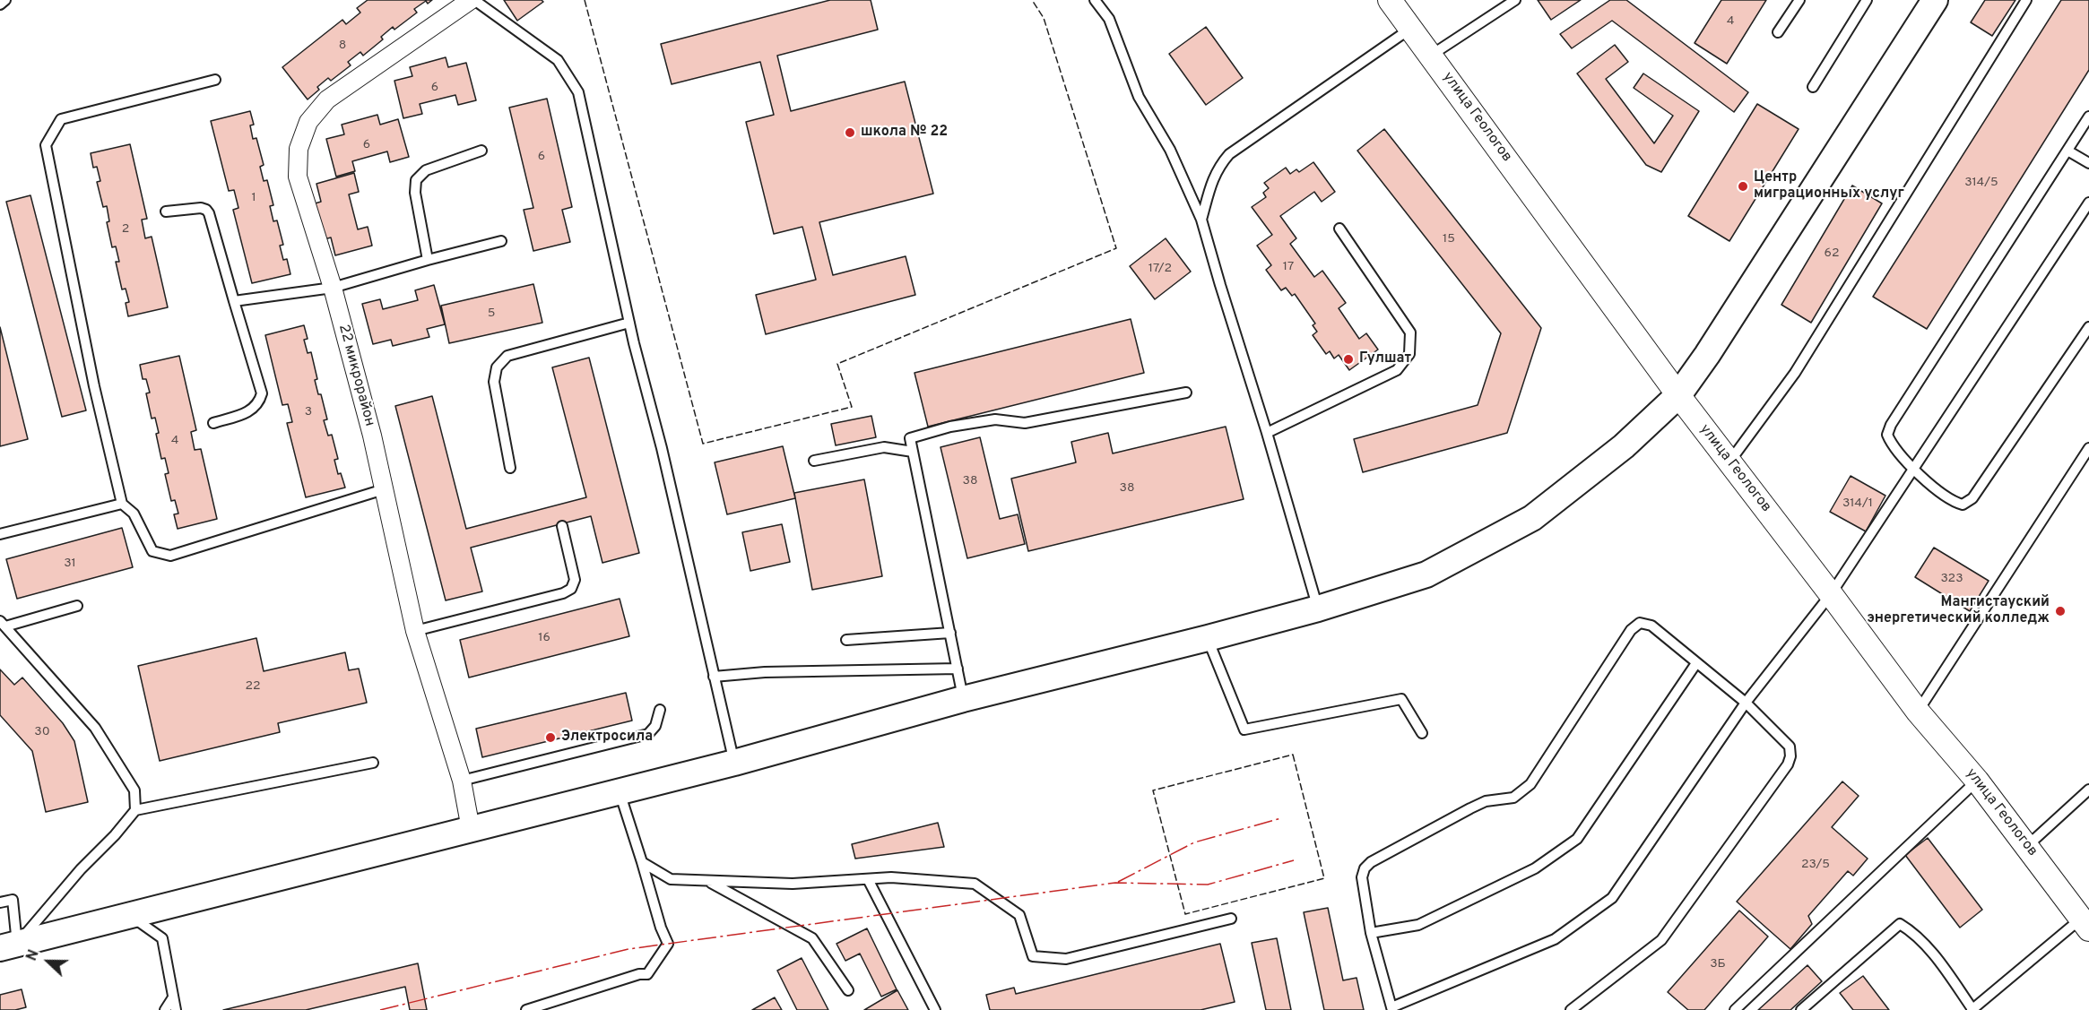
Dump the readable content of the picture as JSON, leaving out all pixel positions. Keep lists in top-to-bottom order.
{
  "streets": {
    "street": ["улица Геологов", "22 микрорайон"]
  },
  "places": [
    "школа № 22",
    "Центр миграционных услуг",
    "Гулшат",
    "Мангистауский энергетический колледж",
    "Электросила"
  ],
  "house_numbers": [
    "4",
    "8",
    "6",
    "6",
    "6",
    "314/5",
    "1",
    "2",
    "15",
    "62",
    "17",
    "17/2",
    "5",
    "3",
    "4",
    "38",
    "38",
    "314/1",
    "31",
    "323",
    "16",
    "22",
    "30",
    "23/5",
    "3Б"
  ],
  "north": "left"
}
